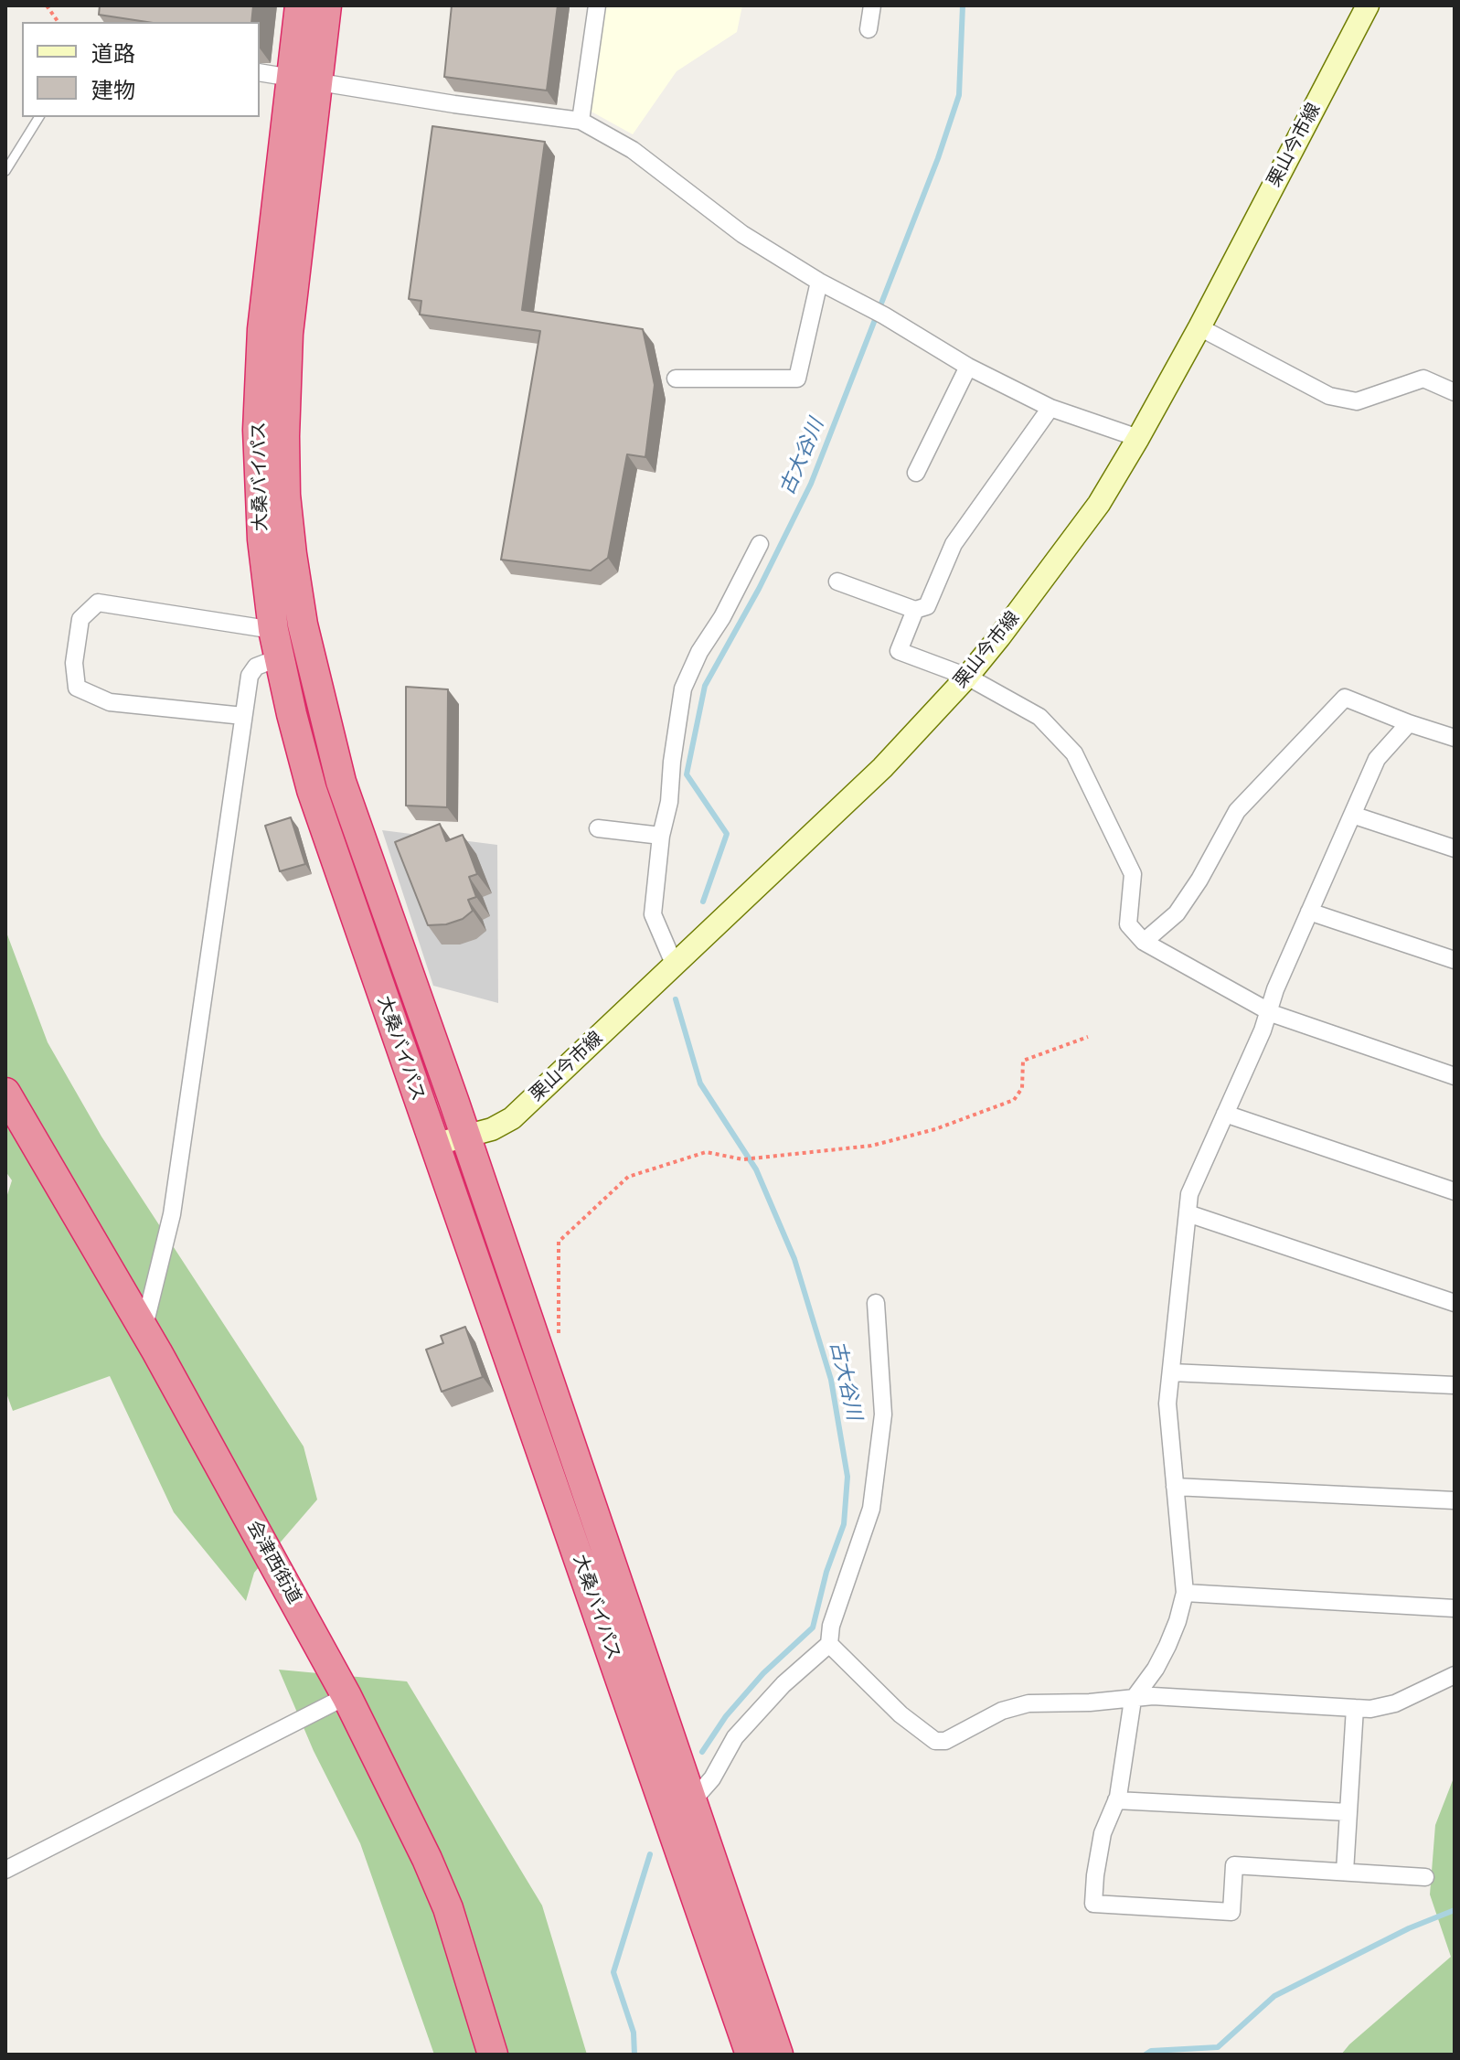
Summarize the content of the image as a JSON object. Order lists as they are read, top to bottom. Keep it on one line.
{"streets":{"highway":["大桑バイパス","会津西街道"],"main road":["栗山今市線"]},"crossings":[["栗山今市線","大桑バイパス"]],"water":["古大谷川"],"legend":["道路","建物"]}
